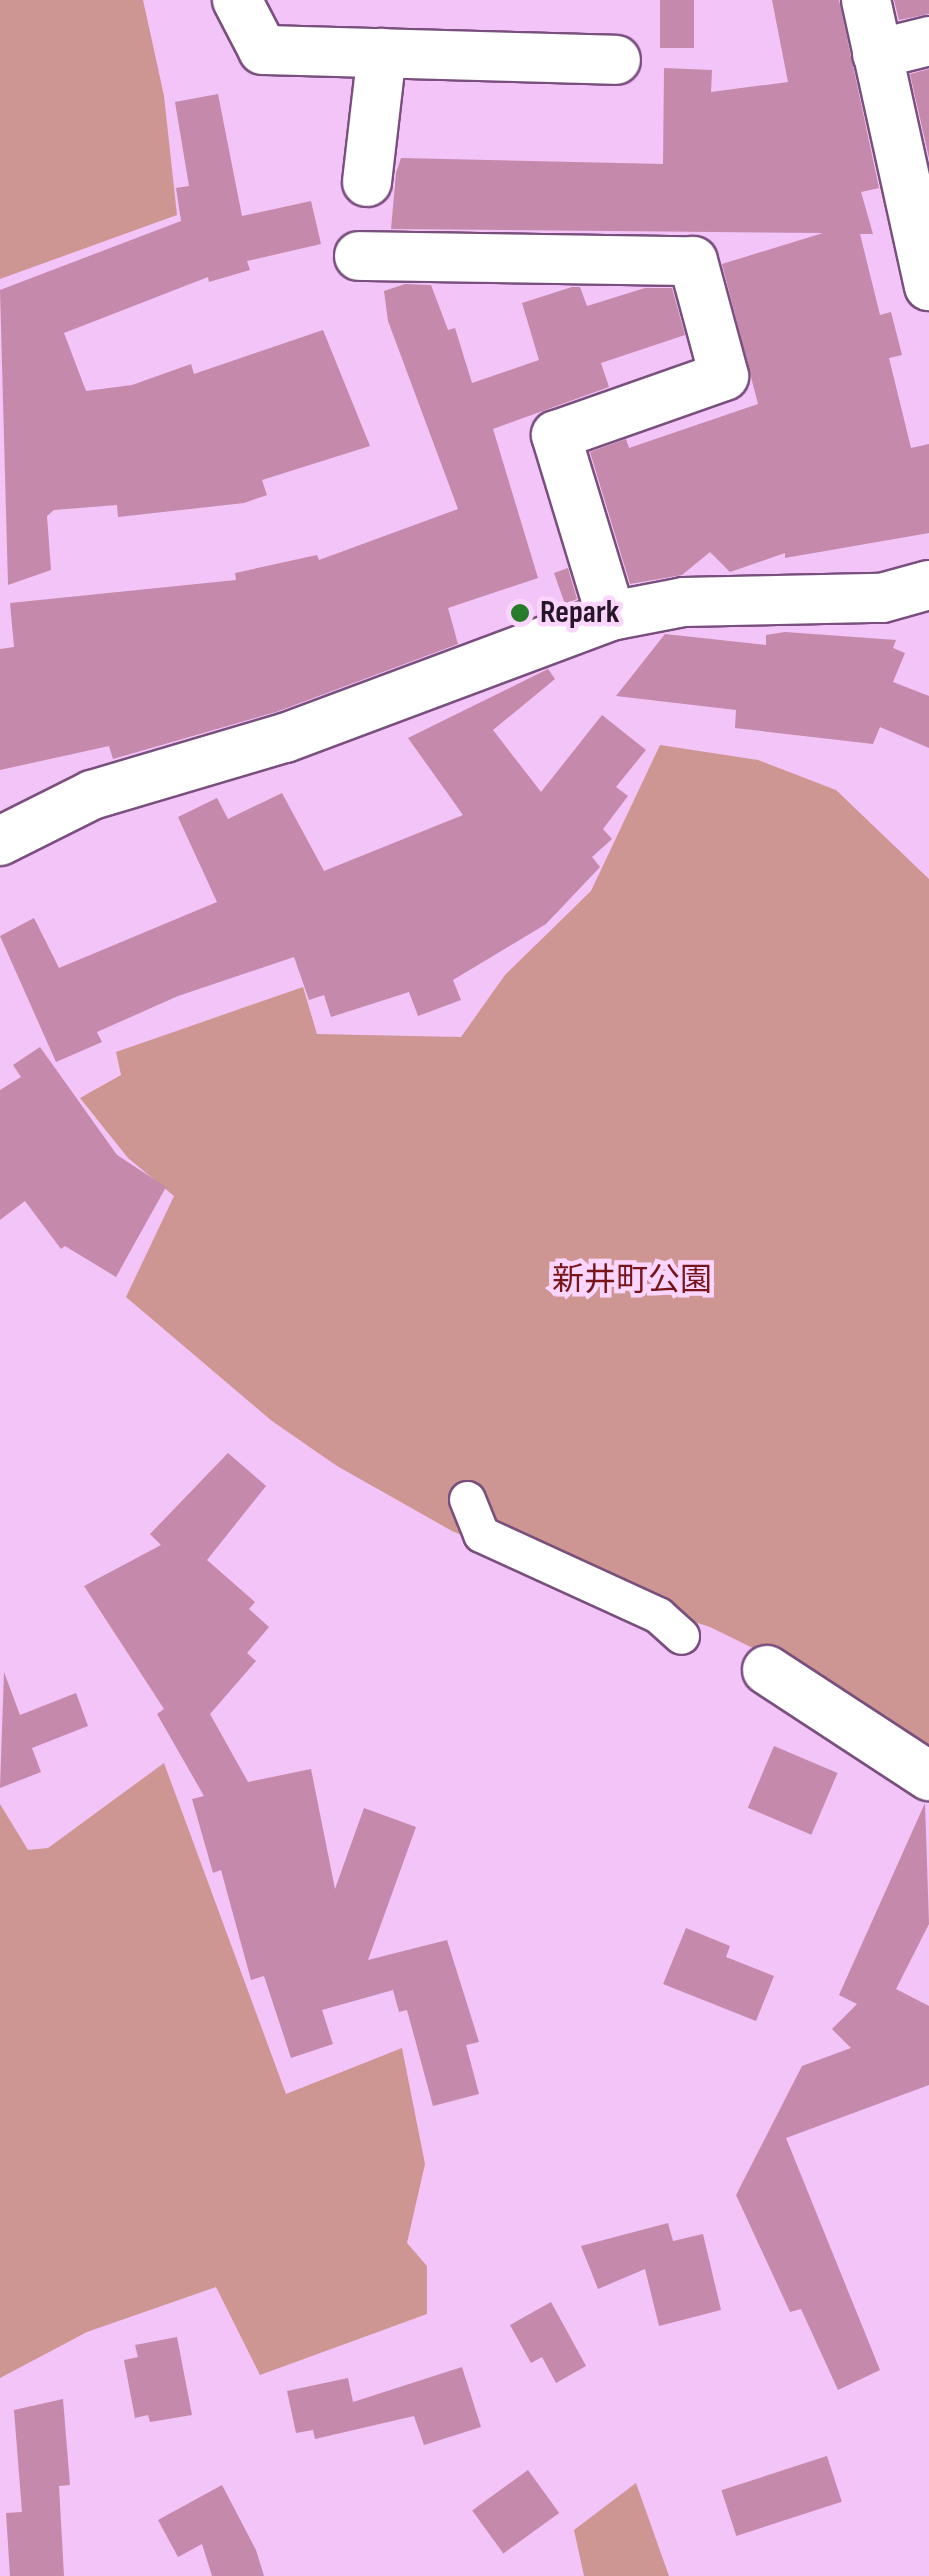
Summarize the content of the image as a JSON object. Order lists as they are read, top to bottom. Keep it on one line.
{"parks":["新井町公園"],"places":["Repark"]}
